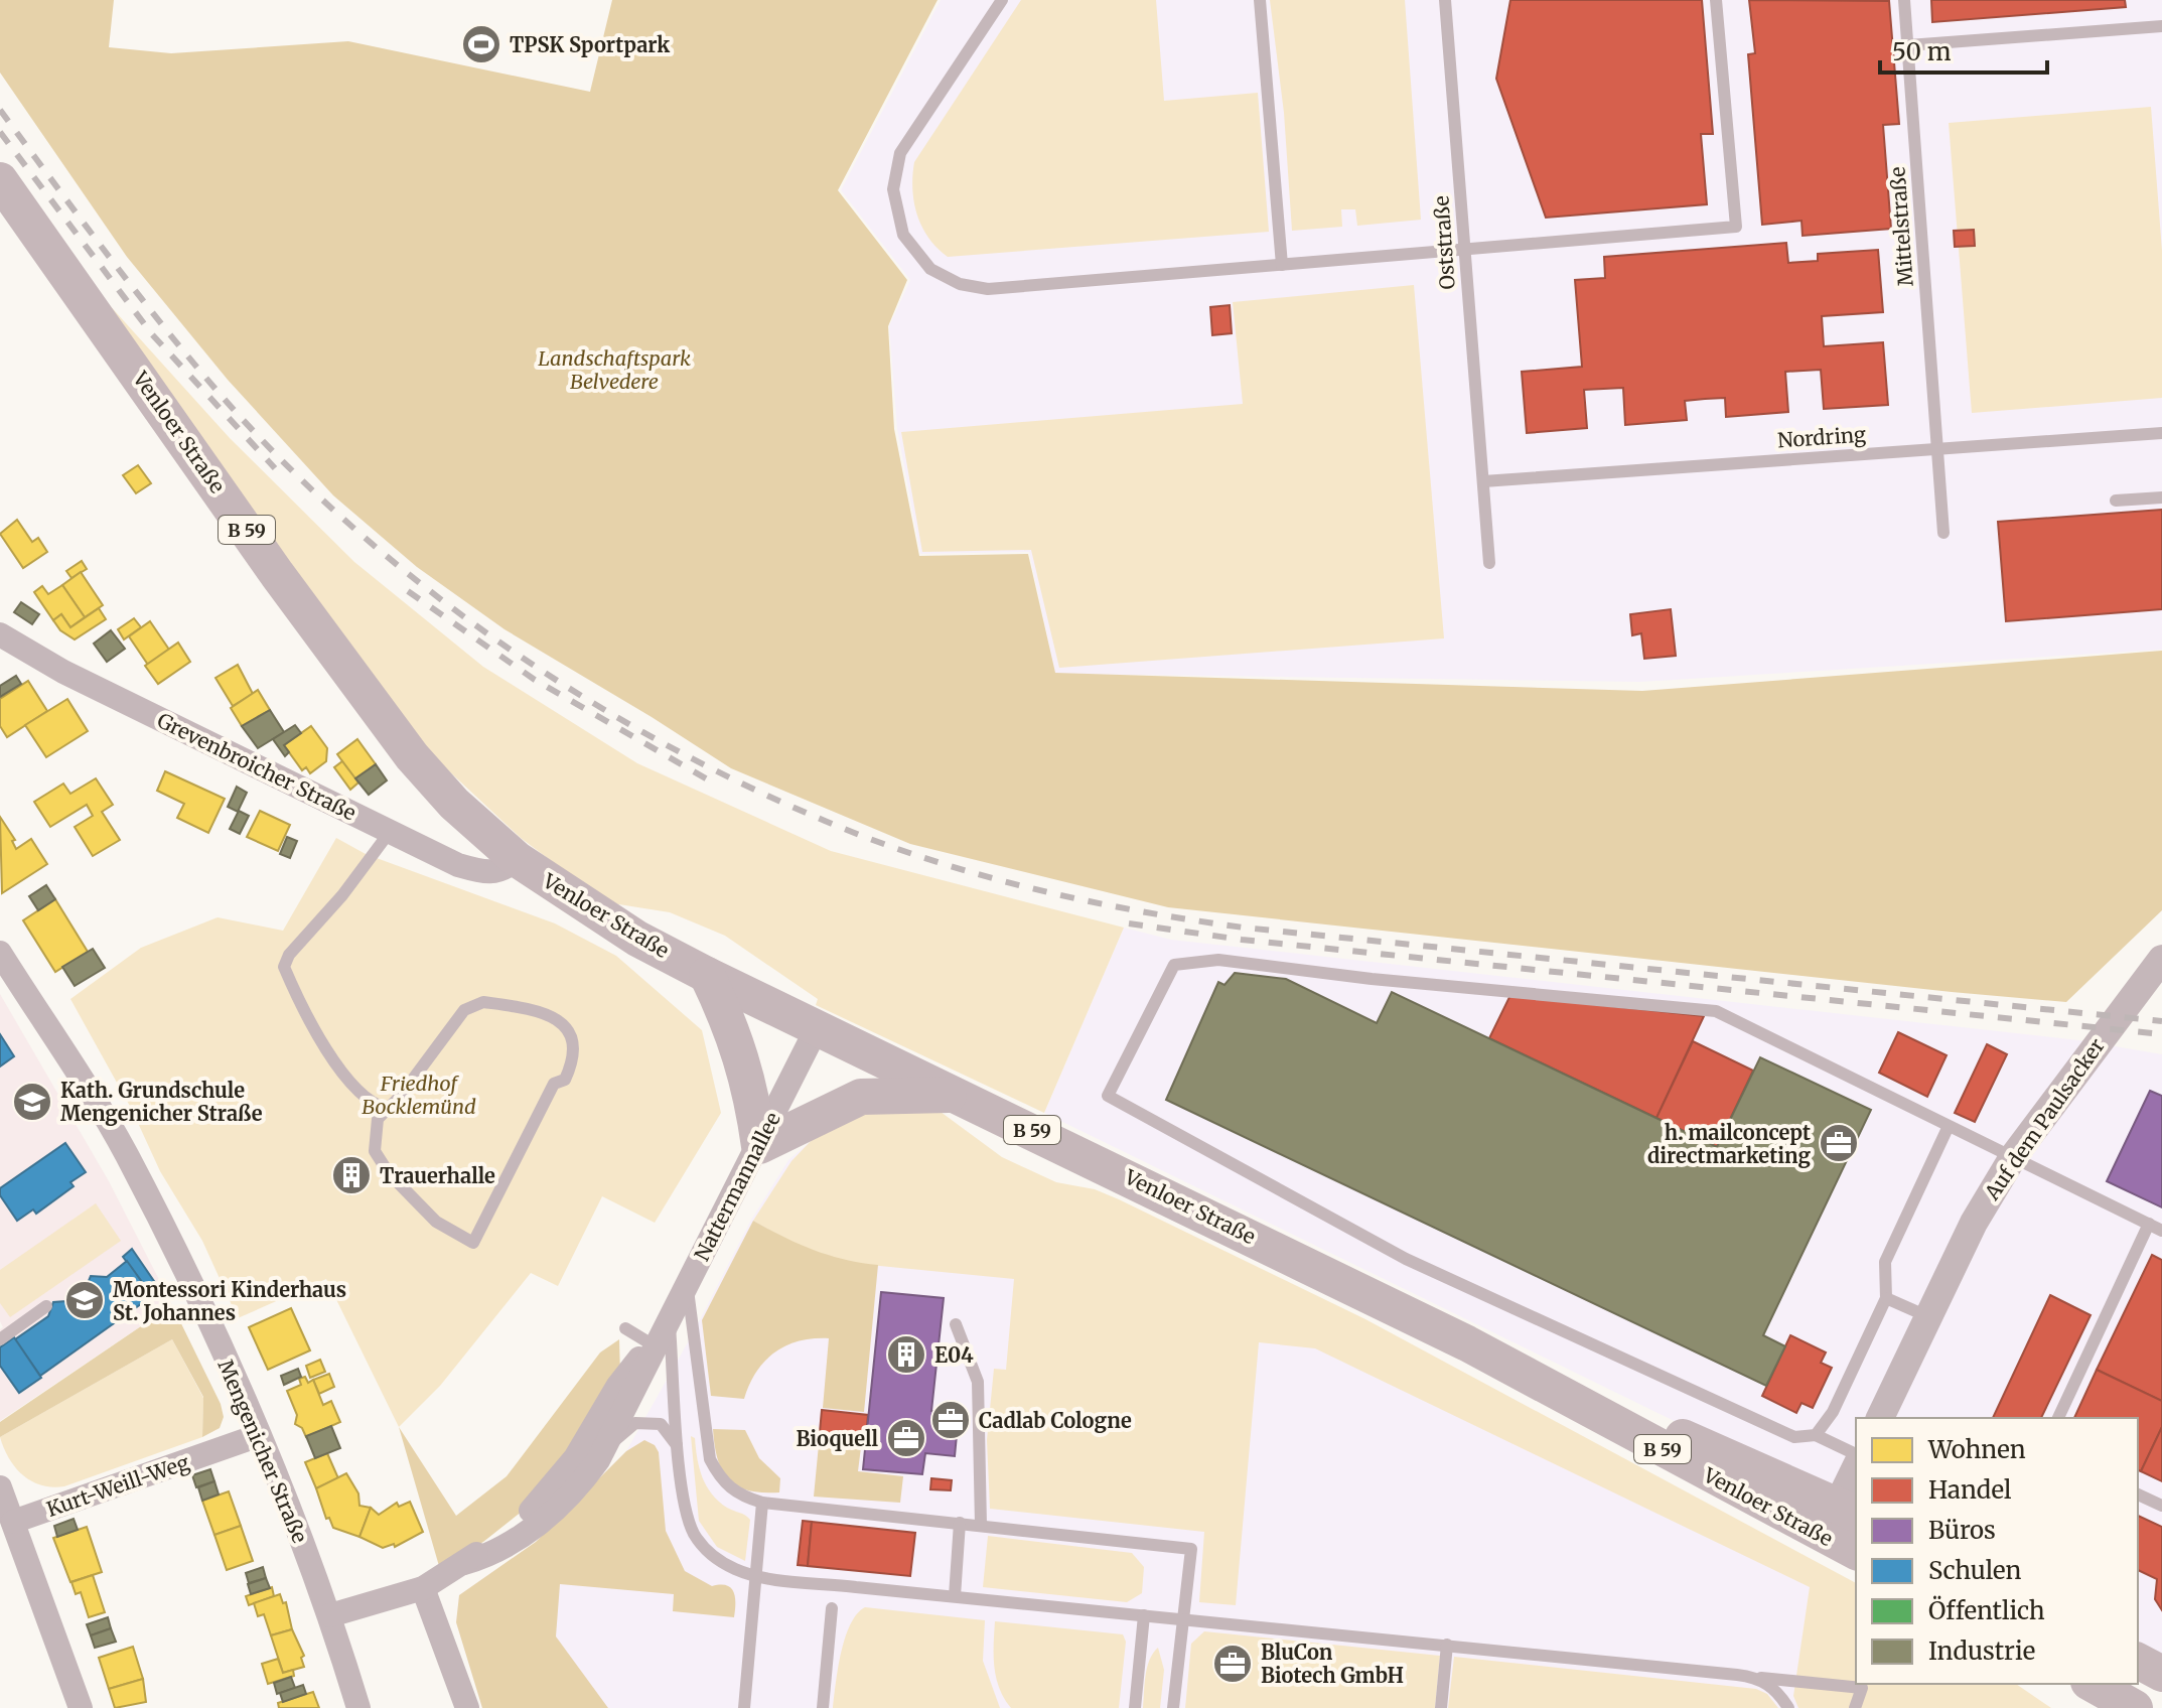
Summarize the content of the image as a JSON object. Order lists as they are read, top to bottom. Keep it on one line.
{"streets":{"main road":["Venloer Straße","B 59"],"street":["Grevenbroicher Straße","Auf dem Paulsacker","Nattermannallee","Mengenicher Straße","Kurt-Weill-Weg"],"lane":["Mittelstraße","Oststraße","Nordring"]},"crossings":[["Mittelstraße","Nordring"],["Oststraße","Nordring"],["Venloer Straße","Grevenbroicher Straße"],["Venloer Straße","Nattermannallee"],["Nattermannallee","Mengenicher Straße"],["Mengenicher Straße","Kurt-Weill-Weg"]],"parks":["Landschaftspark Belvedere","Friedhof Bocklemünd"],"places":{"sports":["TPSK Sportpark"],"school or university":["Kath. Grundschule Mengenicher Straße","Montessori Kinderhaus St. Johannes"],"office":["h. mailconcept directmarketing","Cadlab Cologne","Bioquell","BluCon Biotech GmbH"],"building":["Trauerhalle","E04"]},"legend":["Wohnen","Handel","Büros","Schulen","Öffentlich","Industrie"],"scale_bar":"50 m"}
